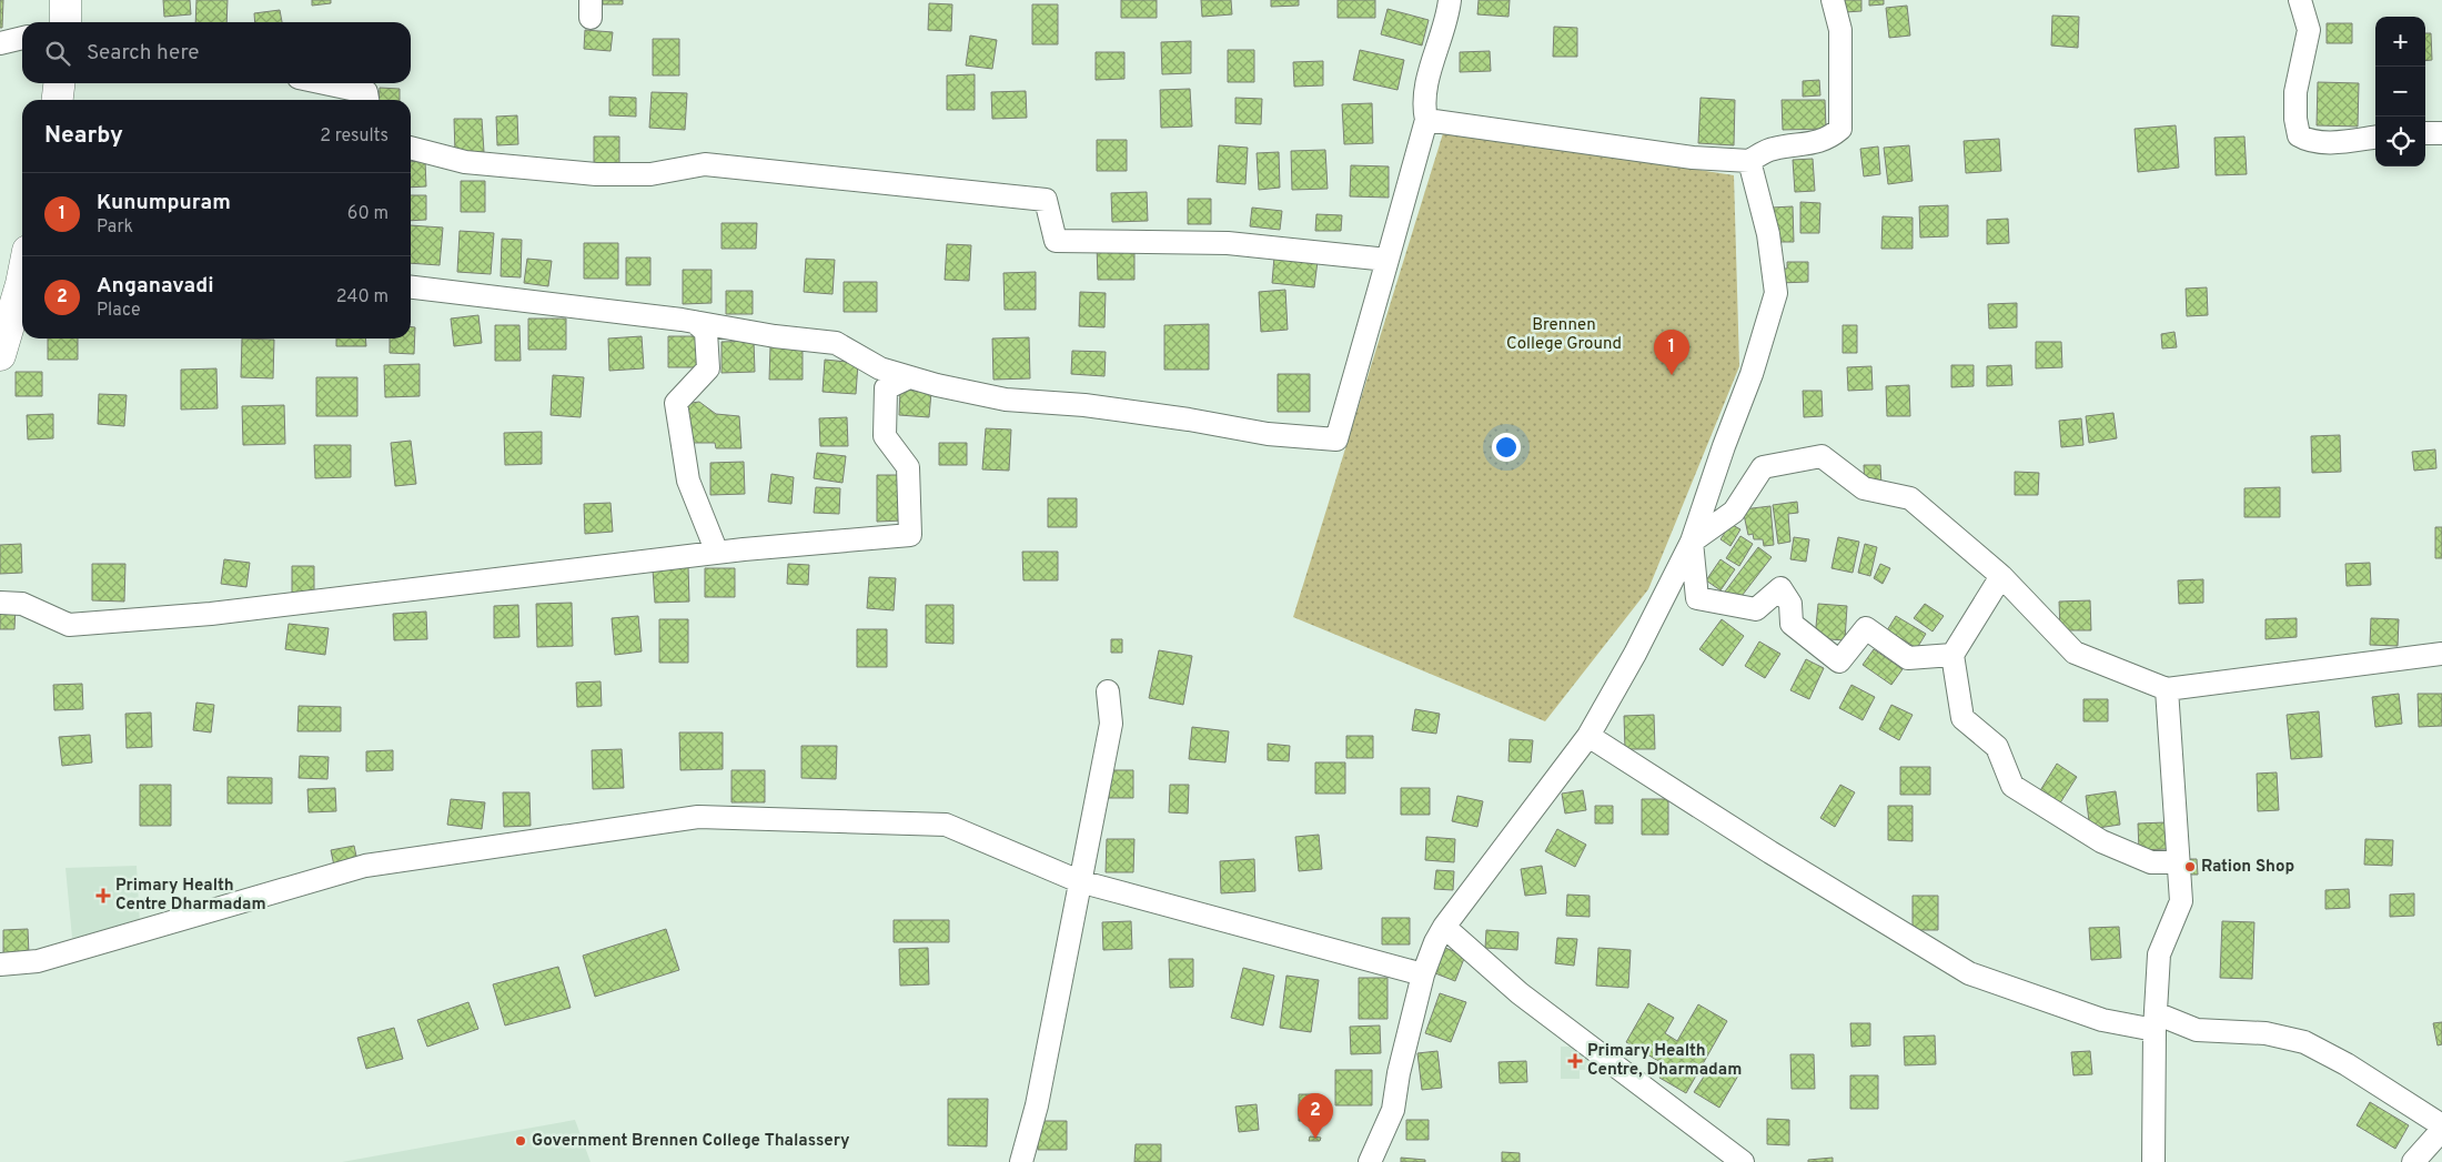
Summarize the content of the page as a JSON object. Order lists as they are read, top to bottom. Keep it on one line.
{"parks":["Brennen College Ground"],"places":{"other":["Ration Shop","Government Brennen College Thalassery"],"health":["Primary Health Centre Dharmadam","Primary Health Centre, Dharmadam"]},"page":{"map_buttons":["+","−"],"search":"Search here","heading":["Nearby","2 results"],"list":[{"mark":"1","name":"Kunumpuram","note":"Park","value":"60 m"},{"mark":"2","name":"Anganavadi","note":"Place","value":"240 m"}],"pins":["1","2"]}}
